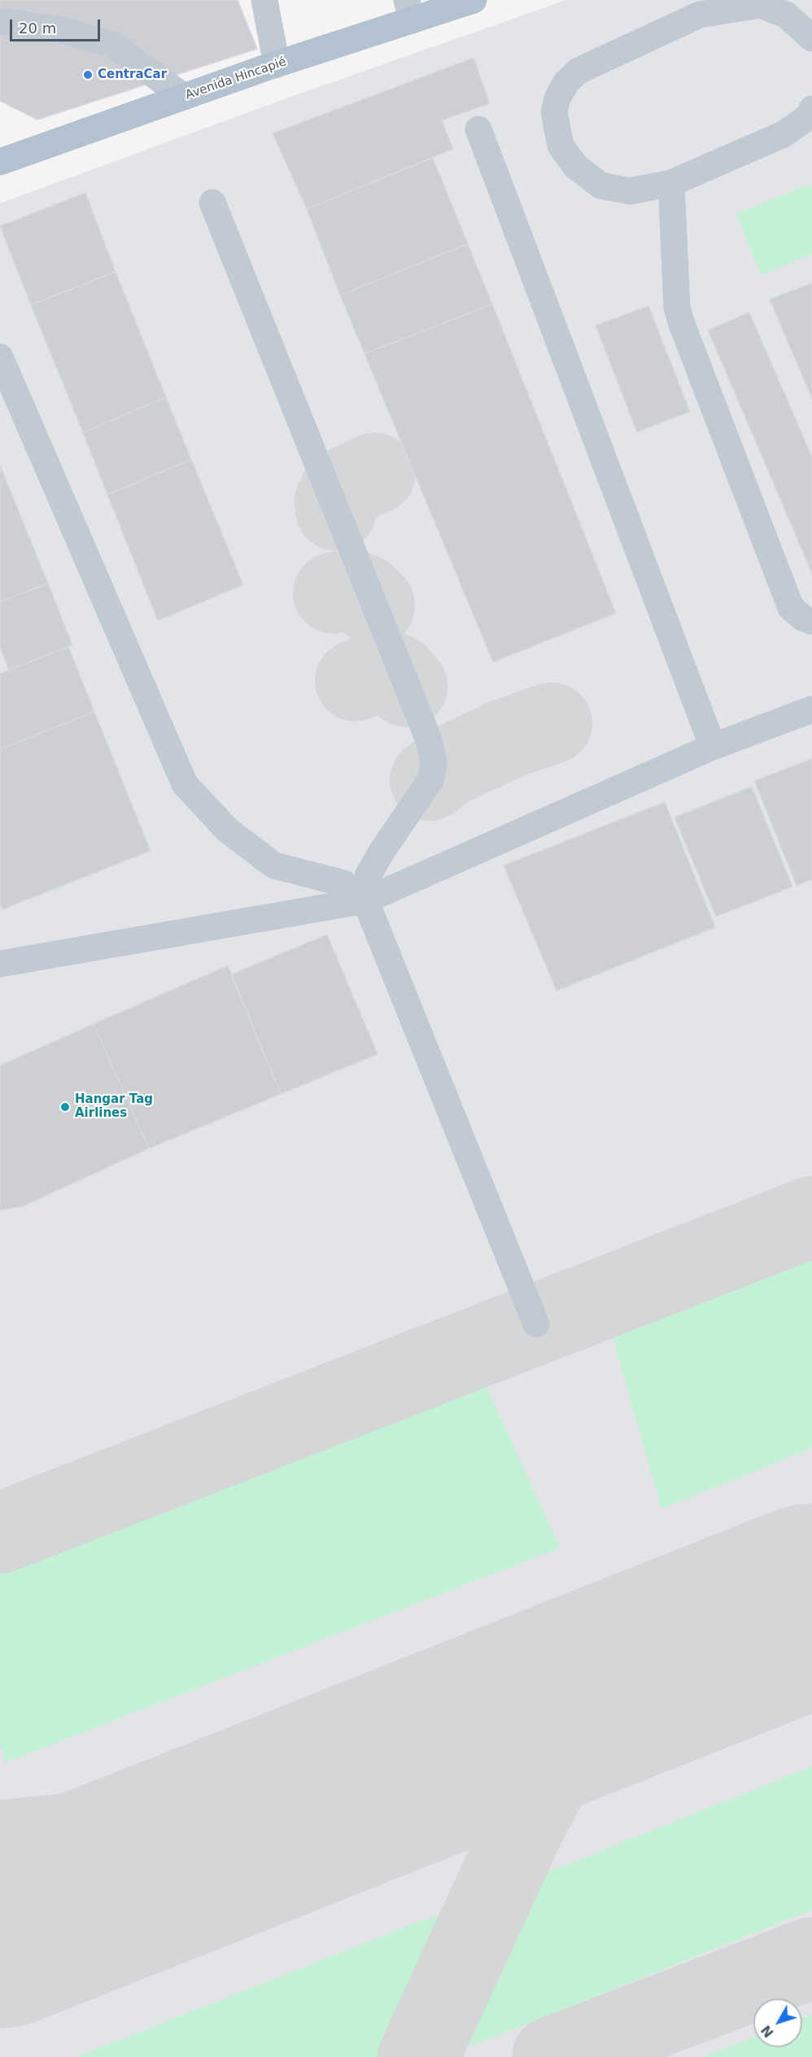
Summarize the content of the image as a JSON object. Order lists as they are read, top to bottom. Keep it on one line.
{"streets":{"main road":["Avenida Hincapié"]},"places":["CentraCar","Hangar Tag Airlines"],"scale_bar":"20 m","north":"bottom left"}
